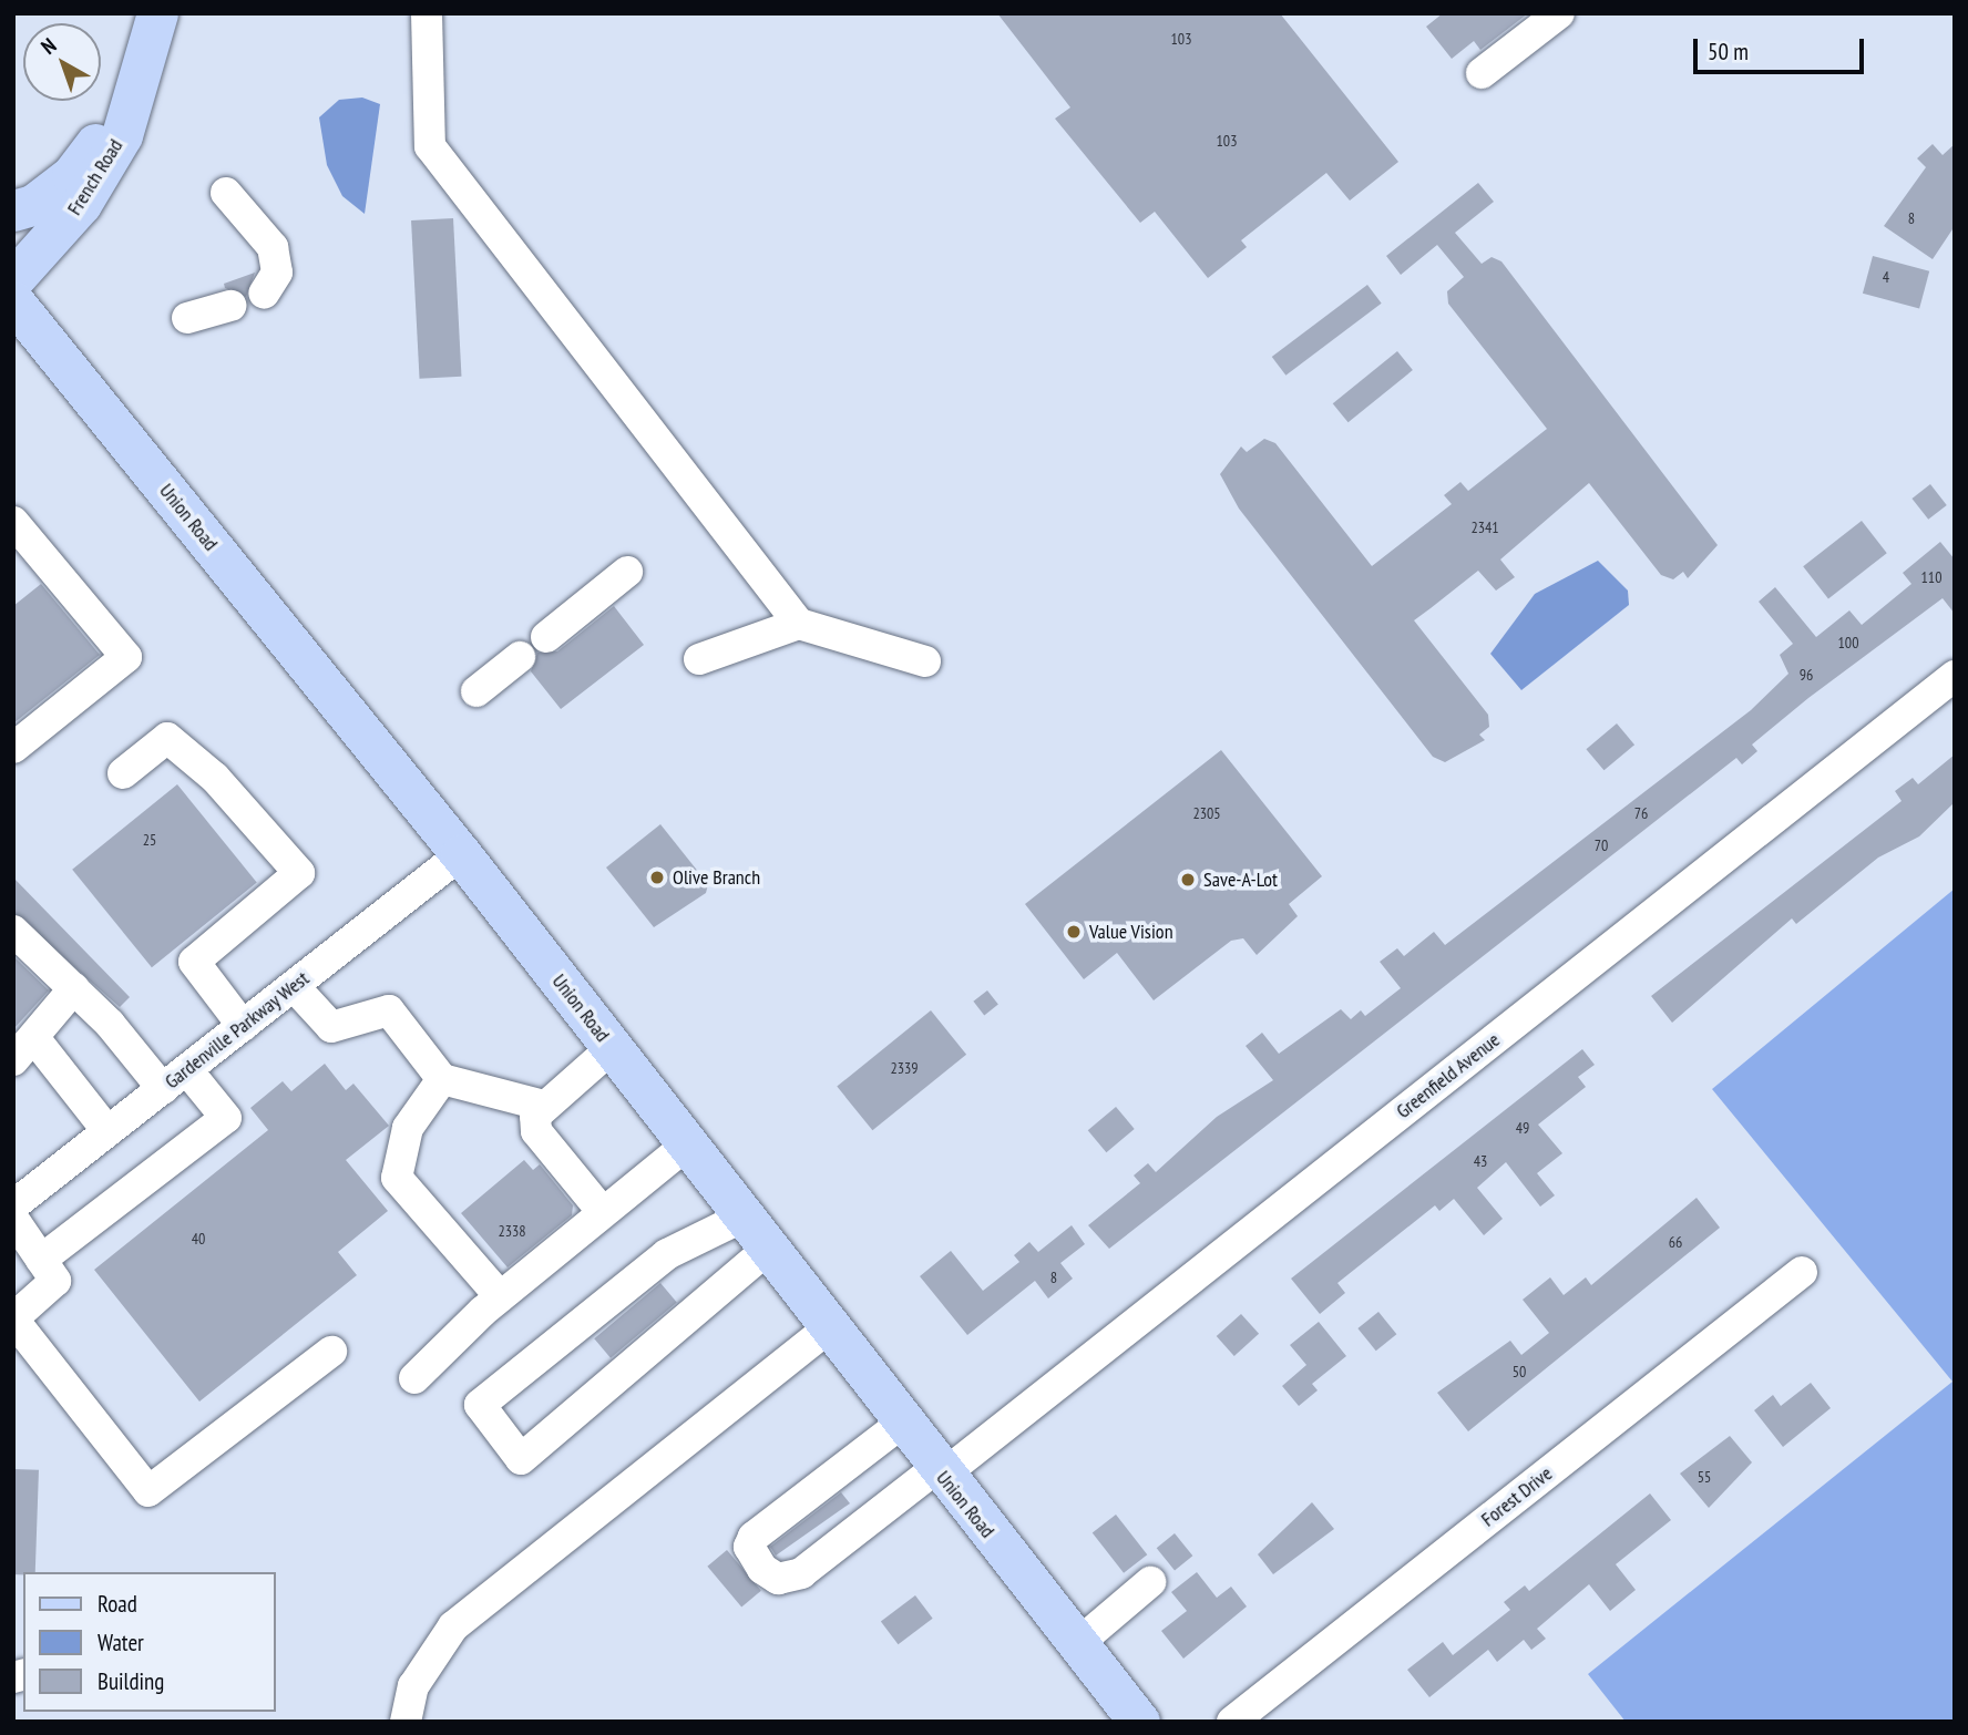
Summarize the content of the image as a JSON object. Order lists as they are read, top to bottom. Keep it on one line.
{"streets":{"main road":["French Road","Union Road"],"street":["Gardenville Parkway West","Greenfield Avenue","Forest Drive"]},"crossings":[["Union Road","Gardenville Parkway West"],["Union Road","Greenfield Avenue"]],"places":["Olive Branch","Save-A-Lot","Value Vision"],"house_numbers":["103","103","8","4","2341","110","100","96","2305","76","25","70","2339","49","43","2338","40","66","8","50","55"],"legend":["Road","Water","Building"],"scale_bar":"50 m","north":"top left"}
